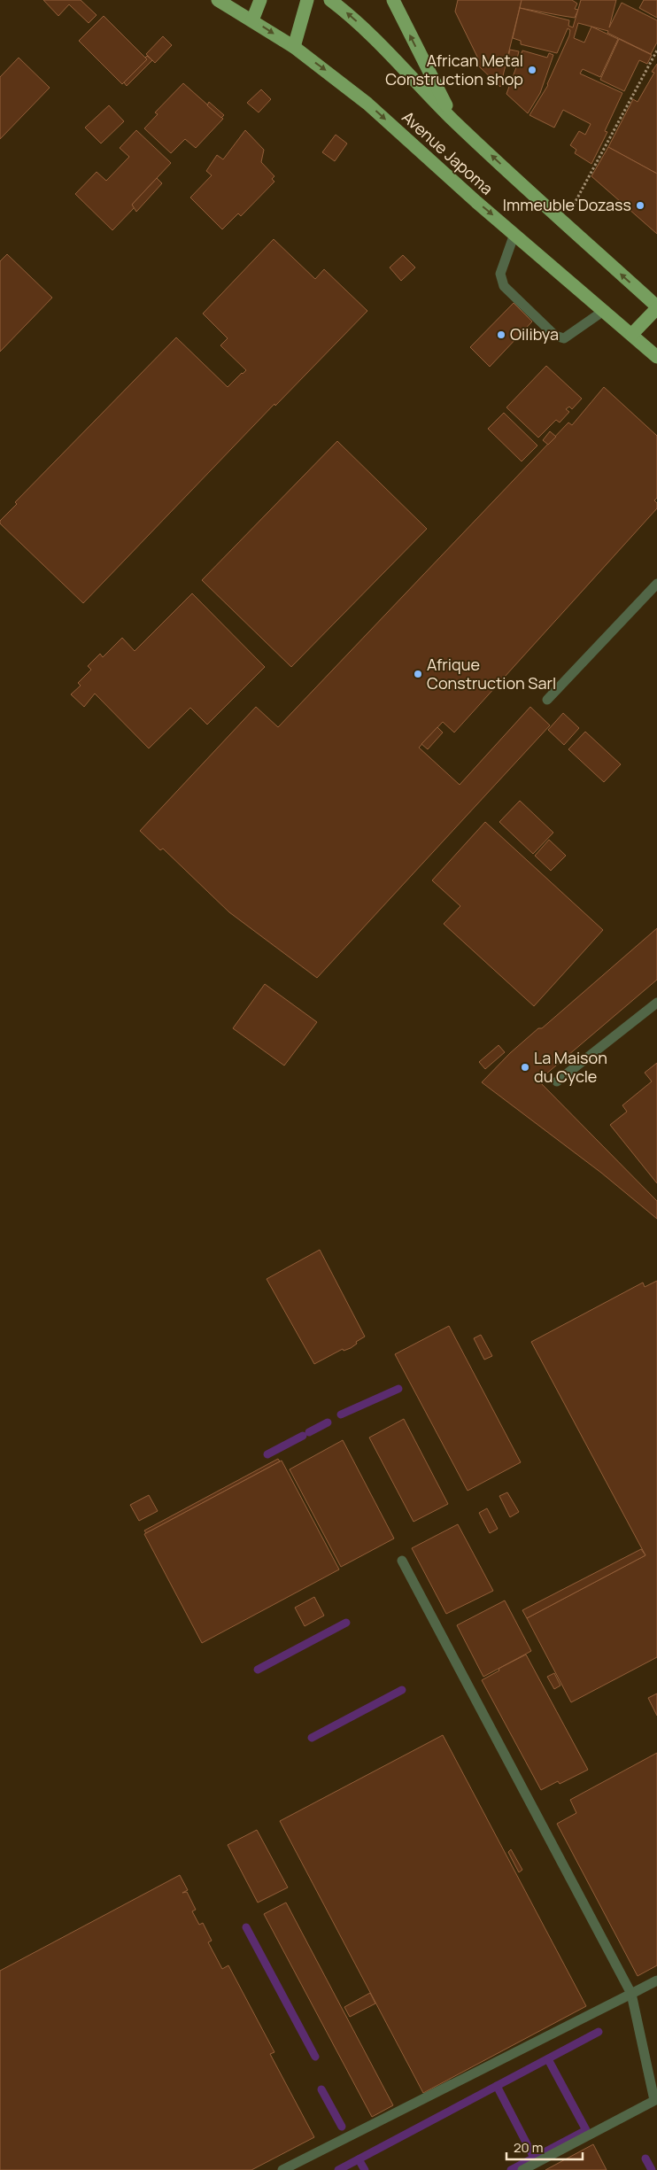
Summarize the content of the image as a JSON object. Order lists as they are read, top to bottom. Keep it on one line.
{"streets":{"main road":["Avenue Japoma"]},"places":["African Metal Construction shop","Immeuble Dozass","Oilibya","Afrique Construction Sarl","La Maison du Cycle"],"scale_bar":"20 m"}
